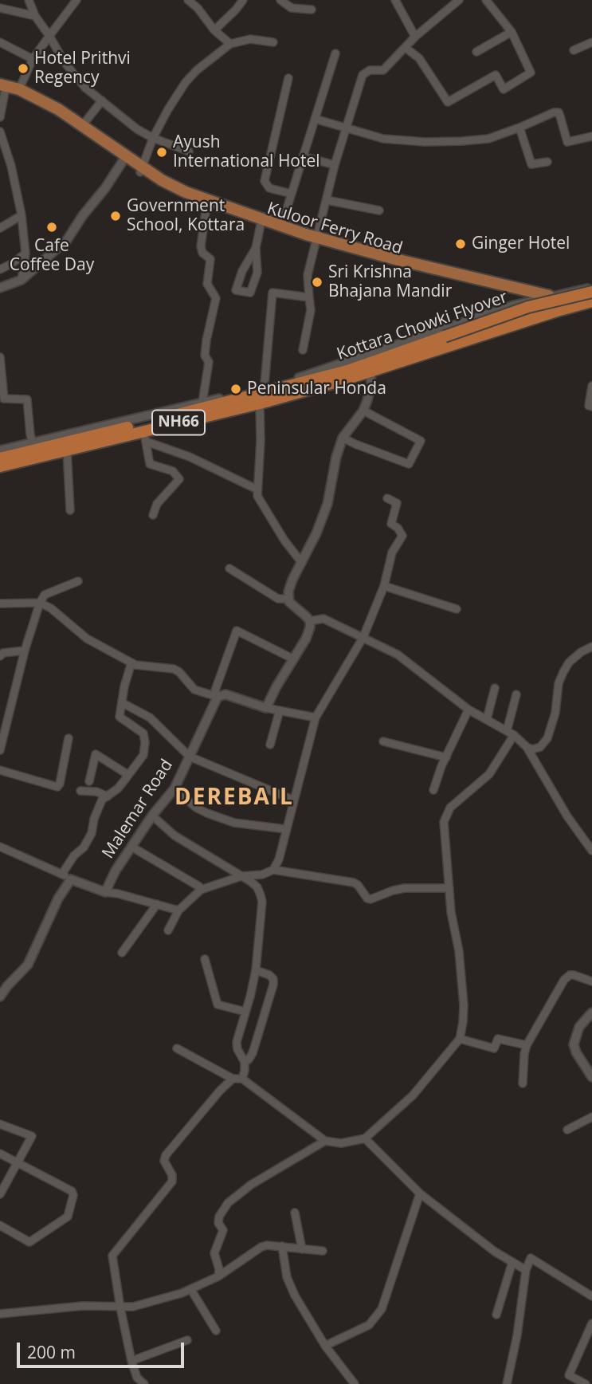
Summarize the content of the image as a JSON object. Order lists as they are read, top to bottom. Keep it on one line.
{"streets":{"highway":["Kottara Chowki Flyover","NH66"],"main road":["Kuloor Ferry Road"],"street":["Malemar Road"]},"crossings":[["Kottara Chowki Flyover","NH66"]],"districts":["DEREBAIL"],"places":["Hotel Prithvi Regency","Ayush International Hotel","Government School, Kottara","Cafe Coffee Day","Ginger Hotel","Sri Krishna Bhajana Mandir","Peninsular Honda"],"scale_bar":"200 m"}
